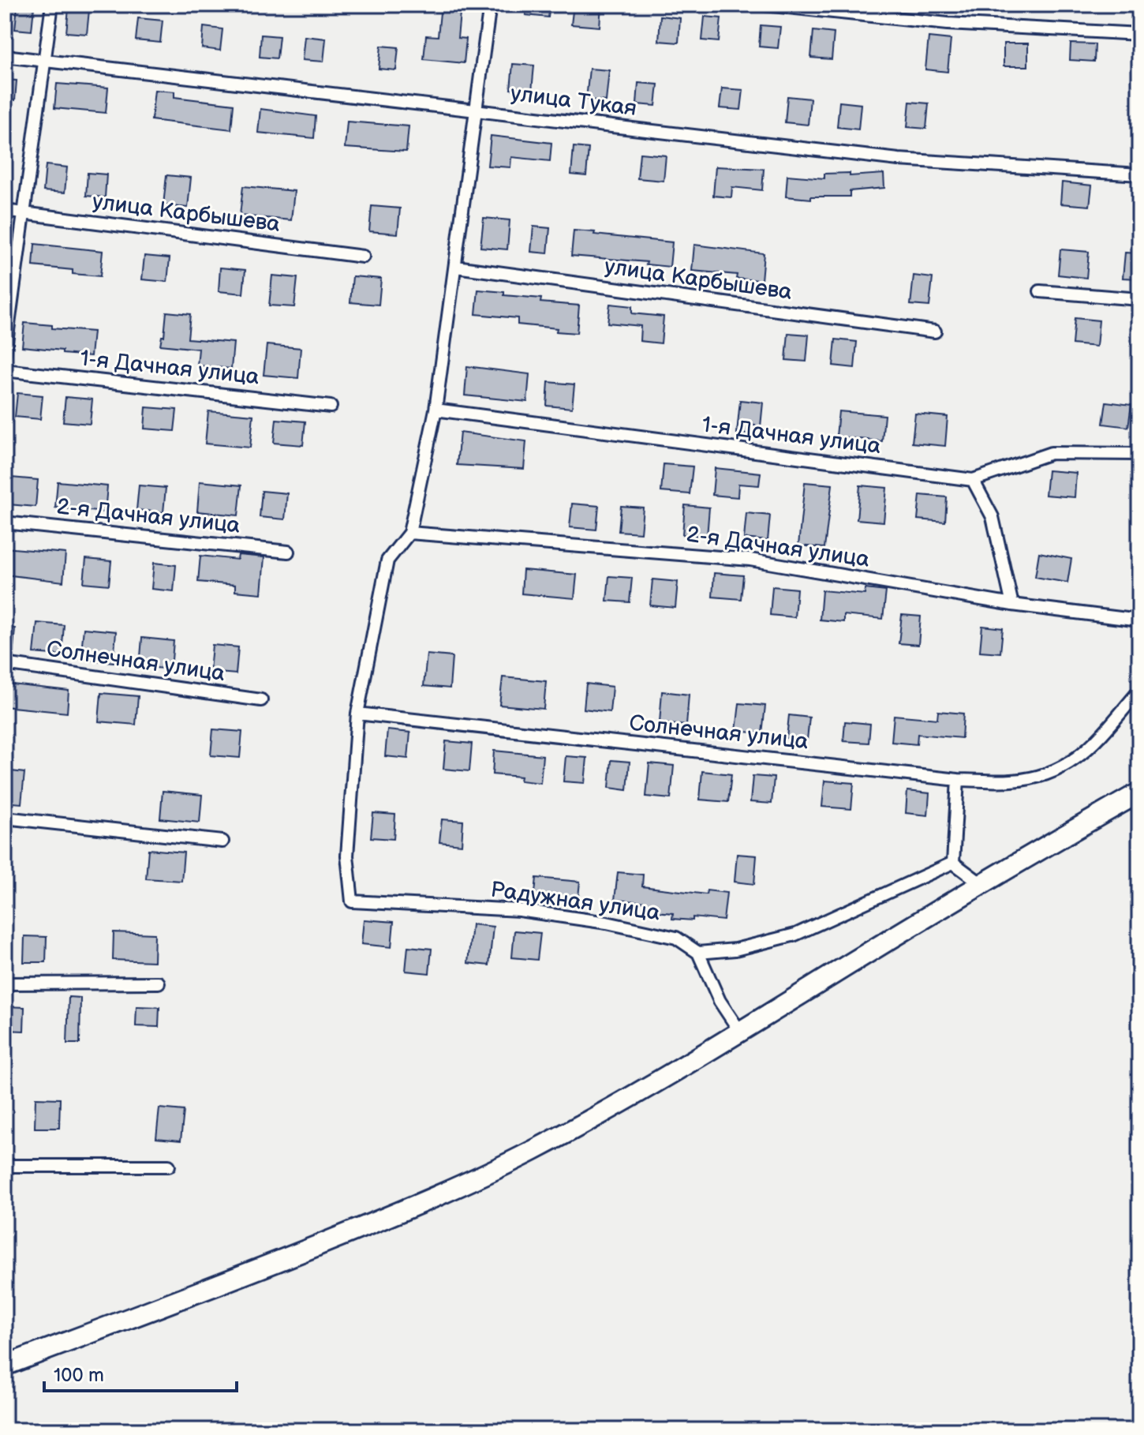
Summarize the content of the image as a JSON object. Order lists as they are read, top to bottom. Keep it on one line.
{"streets":{"street":["улица Тукая","улица Карбышева","1-я Дачная улица","2-я Дачная улица","Солнечная улица","Радужная улица"]},"crossings":[["Солнечная улица","Радужная улица"]],"scale_bar":"100 m"}
